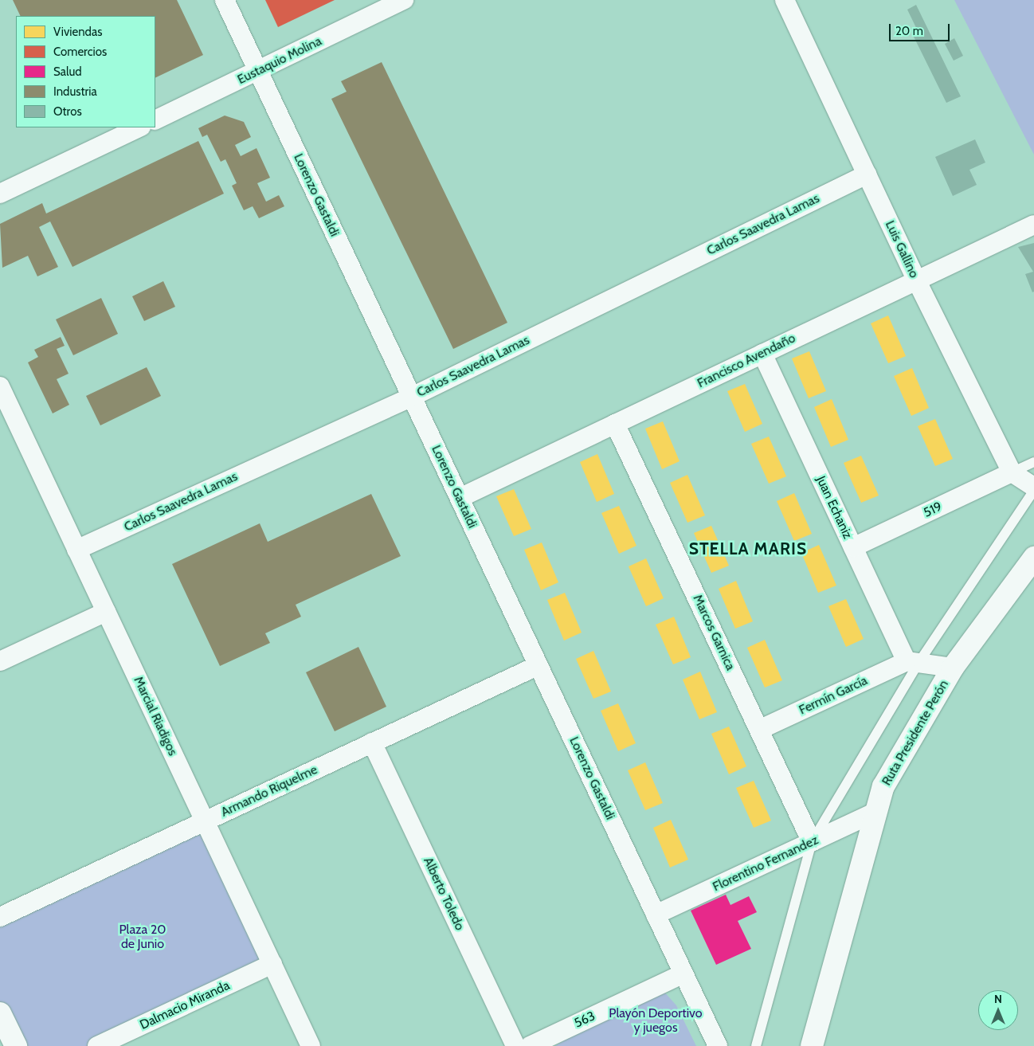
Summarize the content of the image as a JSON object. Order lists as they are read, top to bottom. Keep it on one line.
{"streets":{"main road":["Ruta Presidente Perón"],"street":["Eustaquio Molina","Lorenzo Gastaldi","Carlos Saavedra Lamas","Luis Gallino","Francisco Avendaño","Juan Echaniz","519","Marcos Garnica","Fermín García","Marcial Riadigos","Armando Riquelme","Florentino Fernandez","Alberto Toledo","Dalmacio Miranda","563"]},"crossings":[["Eustaquio Molina","Lorenzo Gastaldi"],["Lorenzo Gastaldi","Carlos Saavedra Lamas"],["Lorenzo Gastaldi","Francisco Avendaño"],["Lorenzo Gastaldi","Armando Riquelme"],["Lorenzo Gastaldi","Florentino Fernandez"],["Lorenzo Gastaldi","563"],["Carlos Saavedra Lamas","Luis Gallino"],["Carlos Saavedra Lamas","Marcial Riadigos"],["Luis Gallino","Francisco Avendaño"],["Luis Gallino","519"],["Francisco Avendaño","Juan Echaniz"],["Francisco Avendaño","Marcos Garnica"],["Juan Echaniz","519"],["Juan Echaniz","Fermín García"],["Marcos Garnica","Fermín García"],["Marcos Garnica","Florentino Fernandez"],["Marcial Riadigos","Armando Riquelme"],["Marcial Riadigos","Dalmacio Miranda"],["Ruta Presidente Perón","Florentino Fernandez"],["Armando Riquelme","Alberto Toledo"]],"districts":["STELLA MARIS"],"parks":["Plaza 20 de Junio","Playón Deportivo y juegos"],"legend":["Viviendas","Comercios","Salud","Industria","Otros"],"scale_bar":"20 m","north":"top"}
